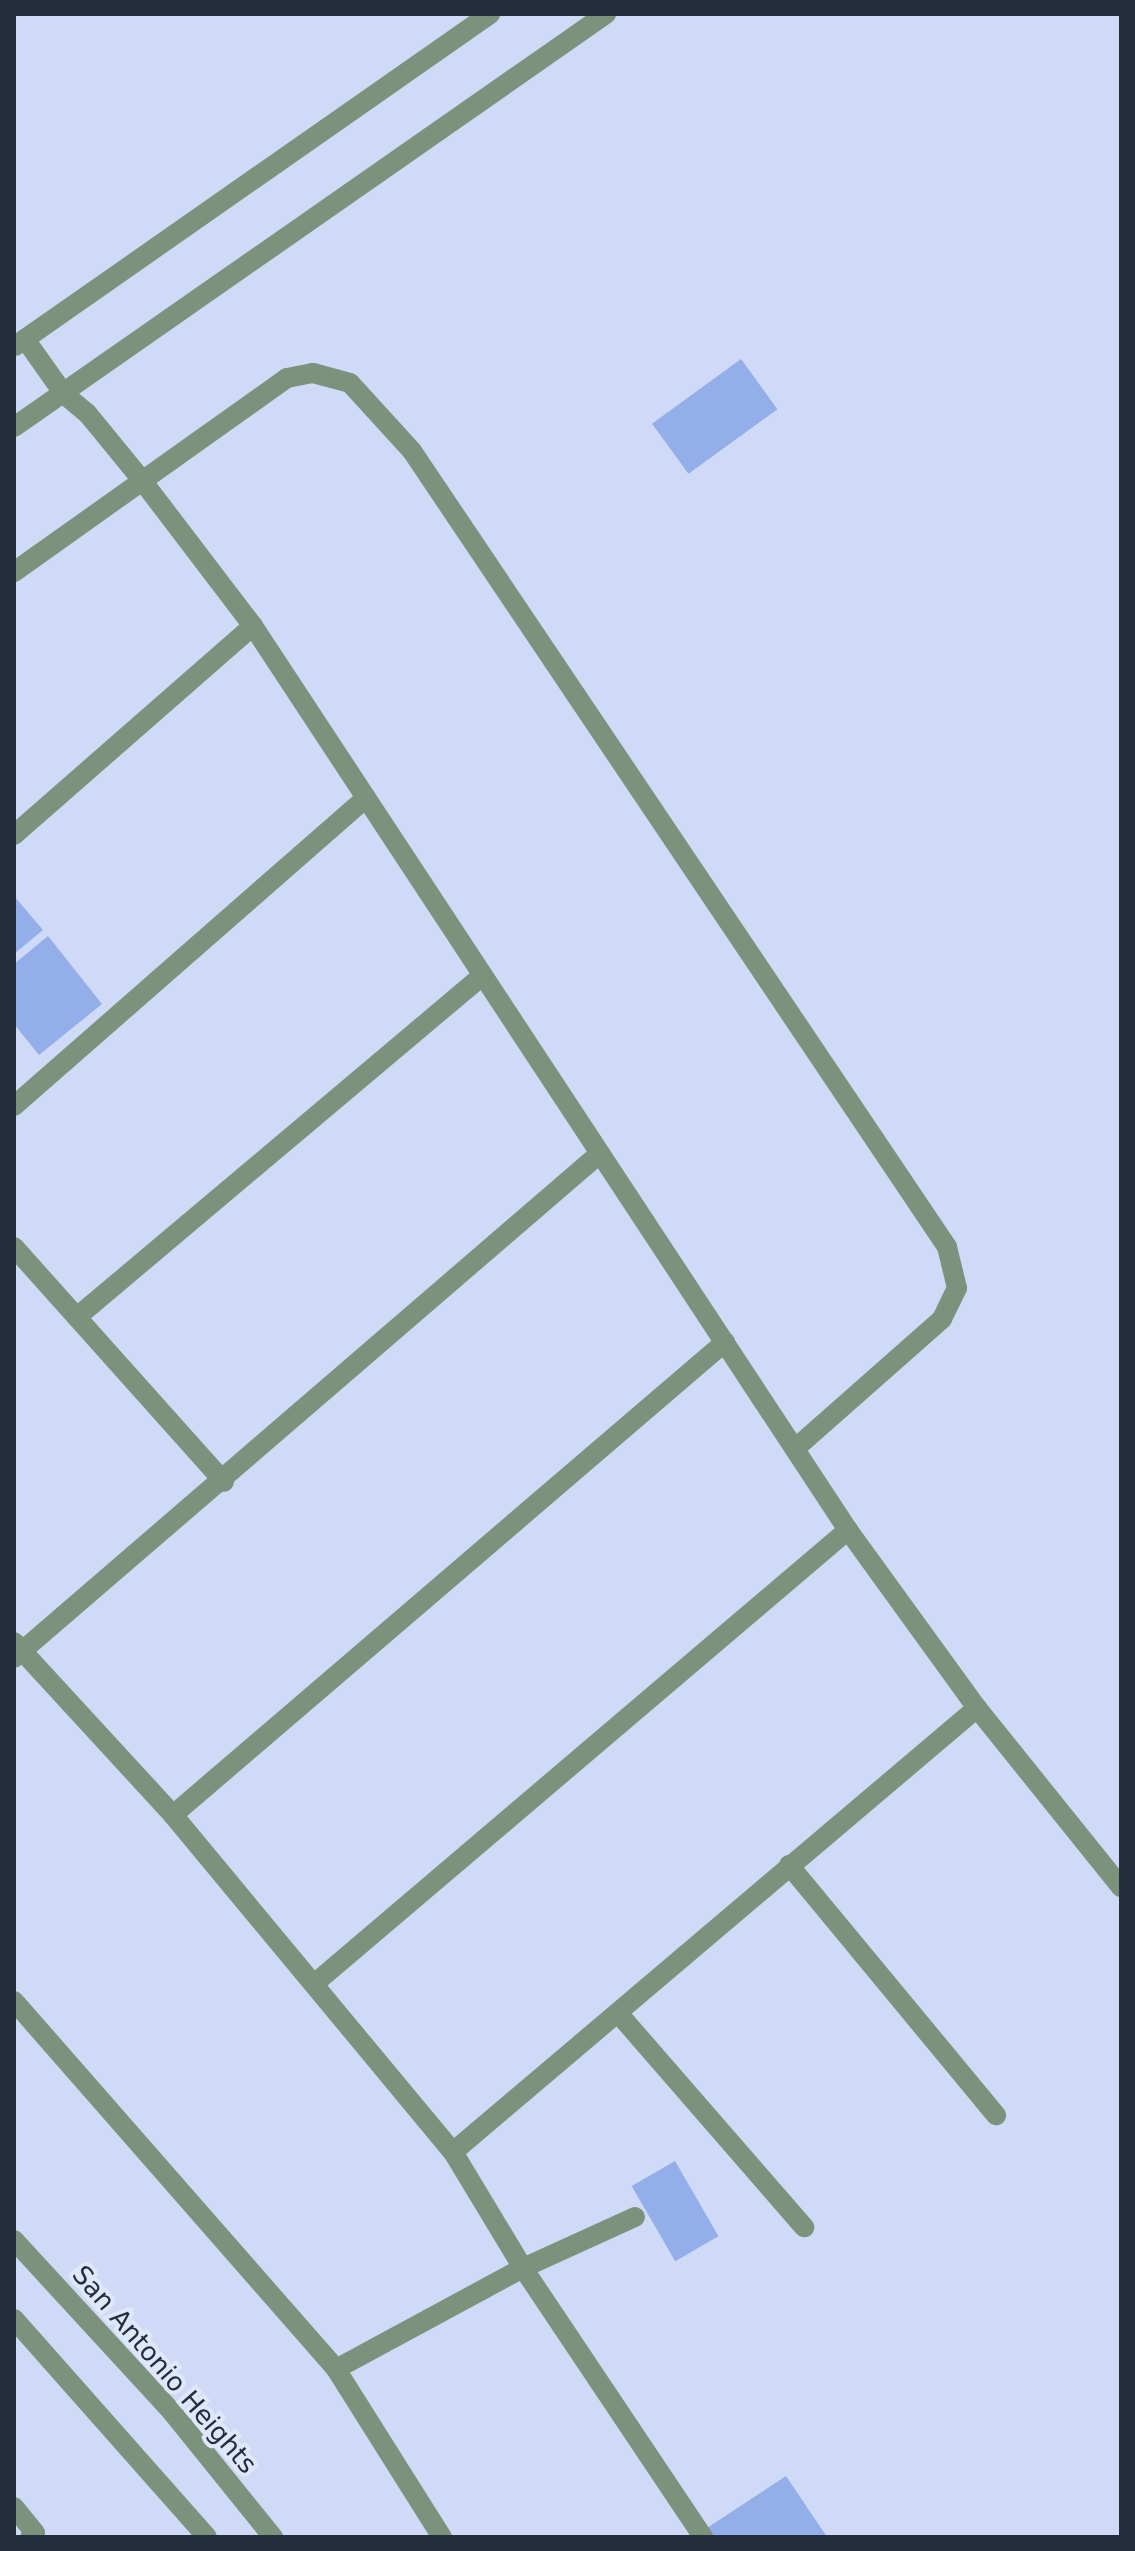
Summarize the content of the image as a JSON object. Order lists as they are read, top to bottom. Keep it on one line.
{"streets":{"street":["San Antonio Heights"]}}
